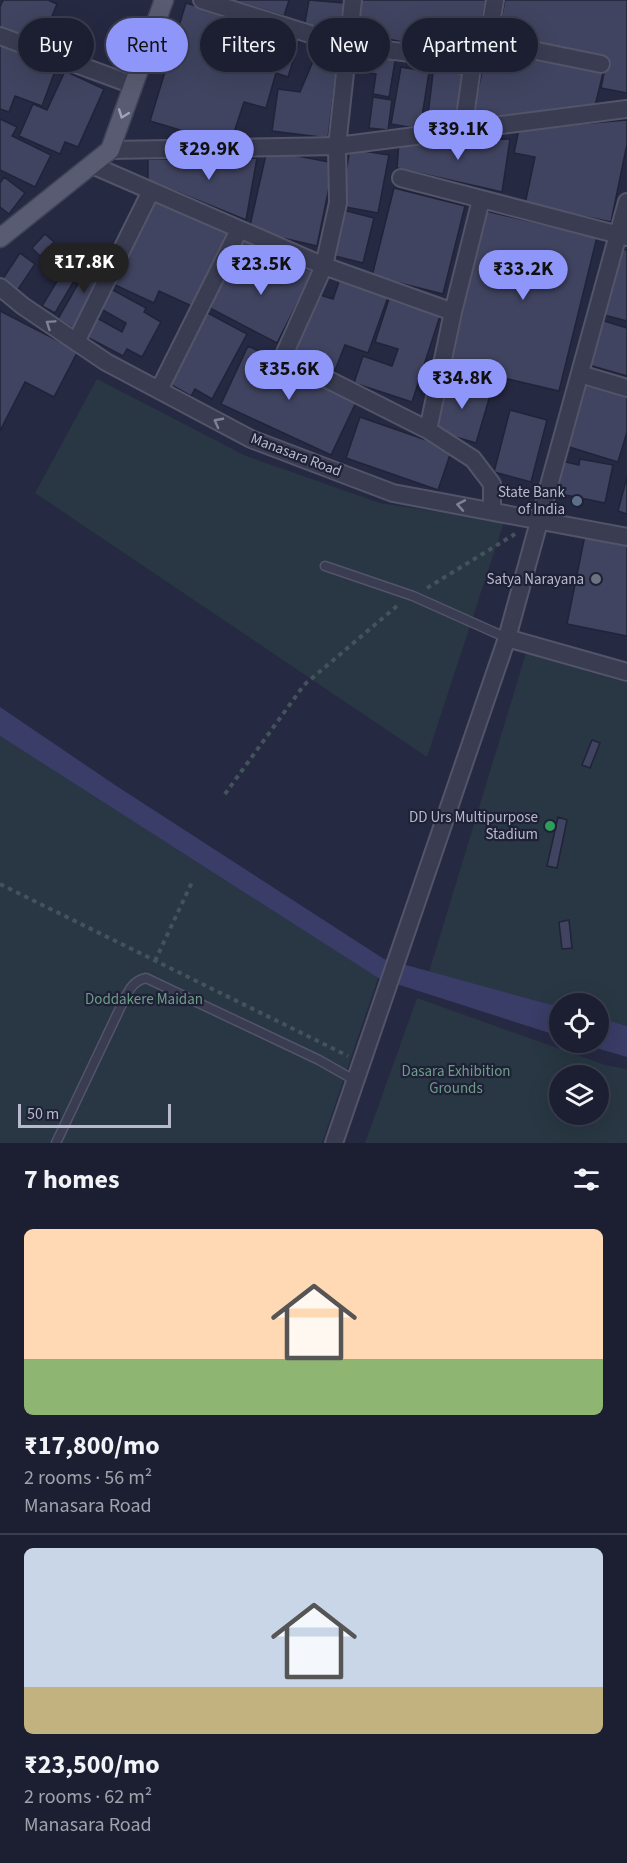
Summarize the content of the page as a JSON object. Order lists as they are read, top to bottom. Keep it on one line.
{"streets":{"street":["Manasara Road"]},"one_way":["Manasara Road"],"parks":["Doddakere Maidan","Dasara Exhibition Grounds"],"places":["State Bank of India","Satya Narayana","DD Urs Multipurpose Stadium"],"scale_bar":"50 m","page":{"chip":["Buy","Rent","Filters","New","Apartment"],"price":["₹39.1K","₹29.9K","₹17.8K","₹23.5K","₹33.2K","₹35.6K","₹34.8K"],"scale":"50 m","heading":"7 homes","list":[{"name":"₹17,800/mo","note":"2 rooms · 56 m² · Manasara Road"},{"name":"₹23,500/mo","note":"2 rooms · 62 m² · Manasara Road"}]}}
